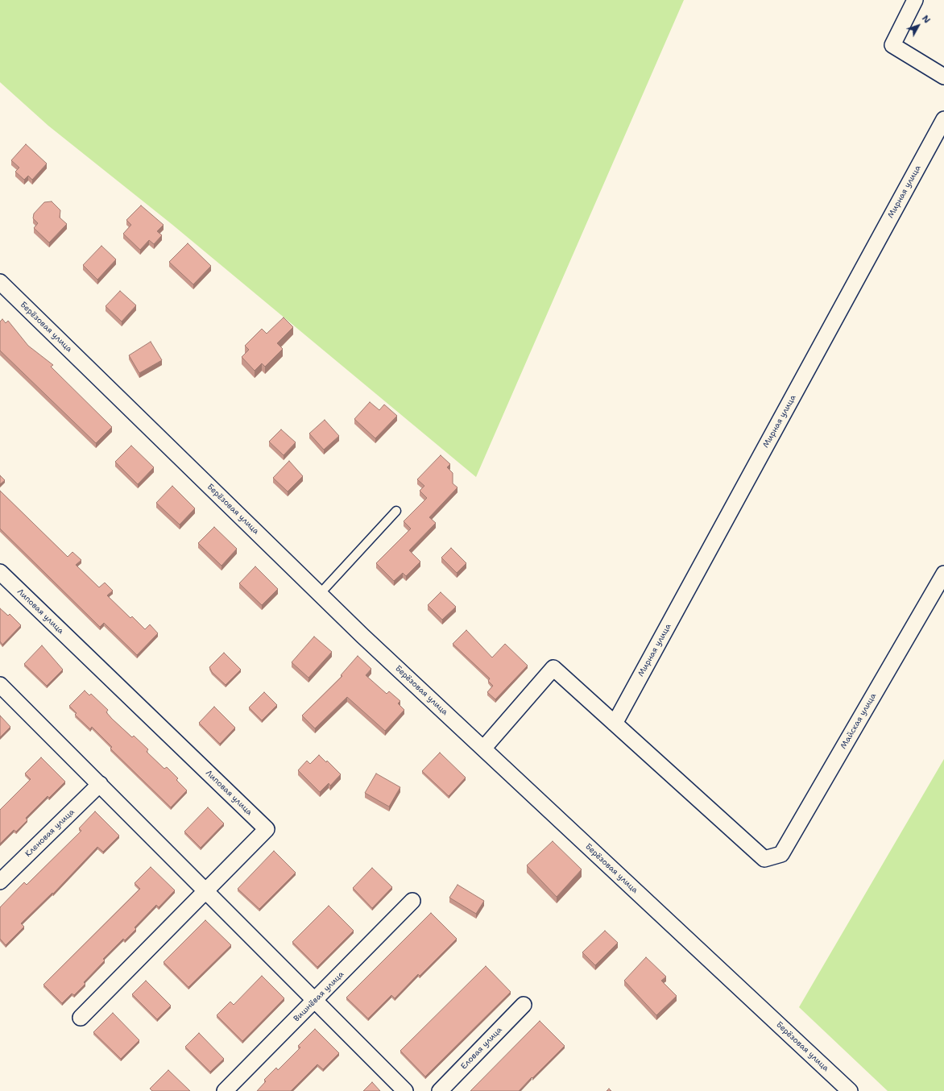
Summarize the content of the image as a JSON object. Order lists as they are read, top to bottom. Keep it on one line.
{"streets":{"street":["Мирная улица","Берёзовая улица","Липовая улица","Майская улица","Кленовая улица","Вишнёвая улица","Еловая улица"]},"crossings":[["Мирная улица","Майская улица"]],"north":"top right"}
